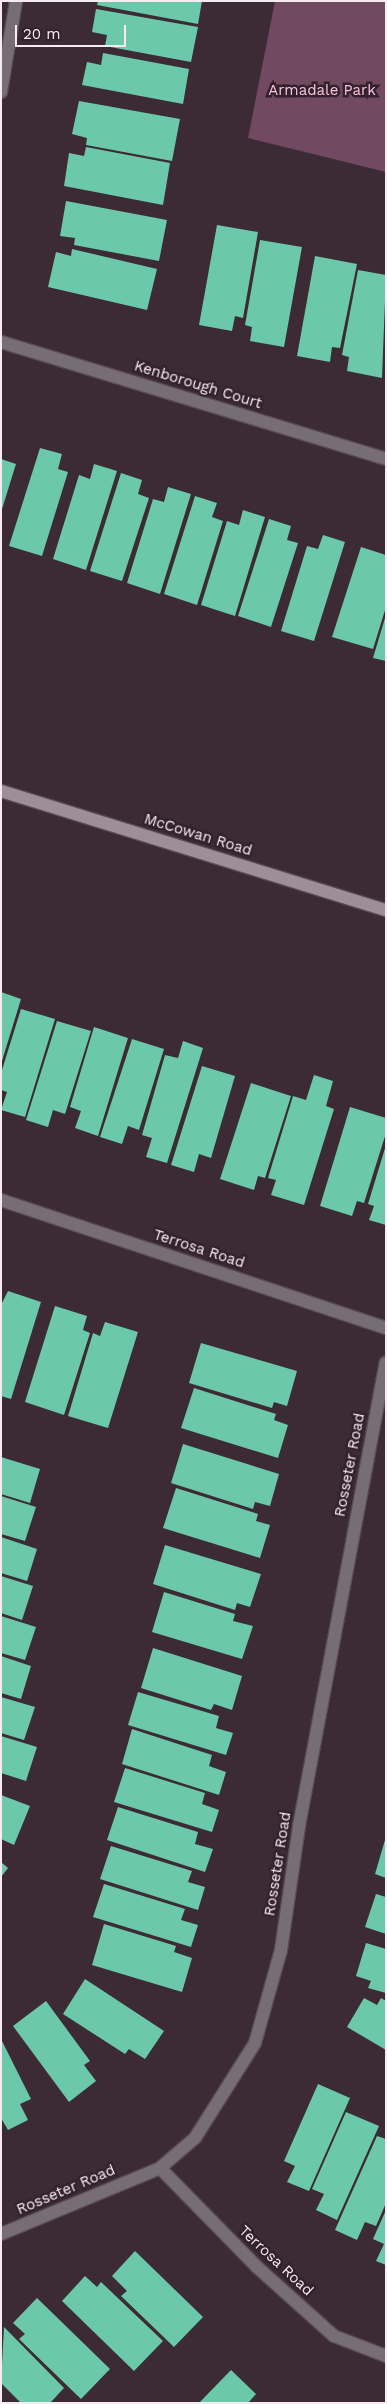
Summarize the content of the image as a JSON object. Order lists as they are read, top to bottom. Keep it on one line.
{"streets":{"main road":["McCowan Road"],"street":["Kenborough Court","Terrosa Road","Rosseter Road"]},"crossings":[["Terrosa Road","Rosseter Road"]],"parks":["Armadale Park"],"scale_bar":"20 m"}
